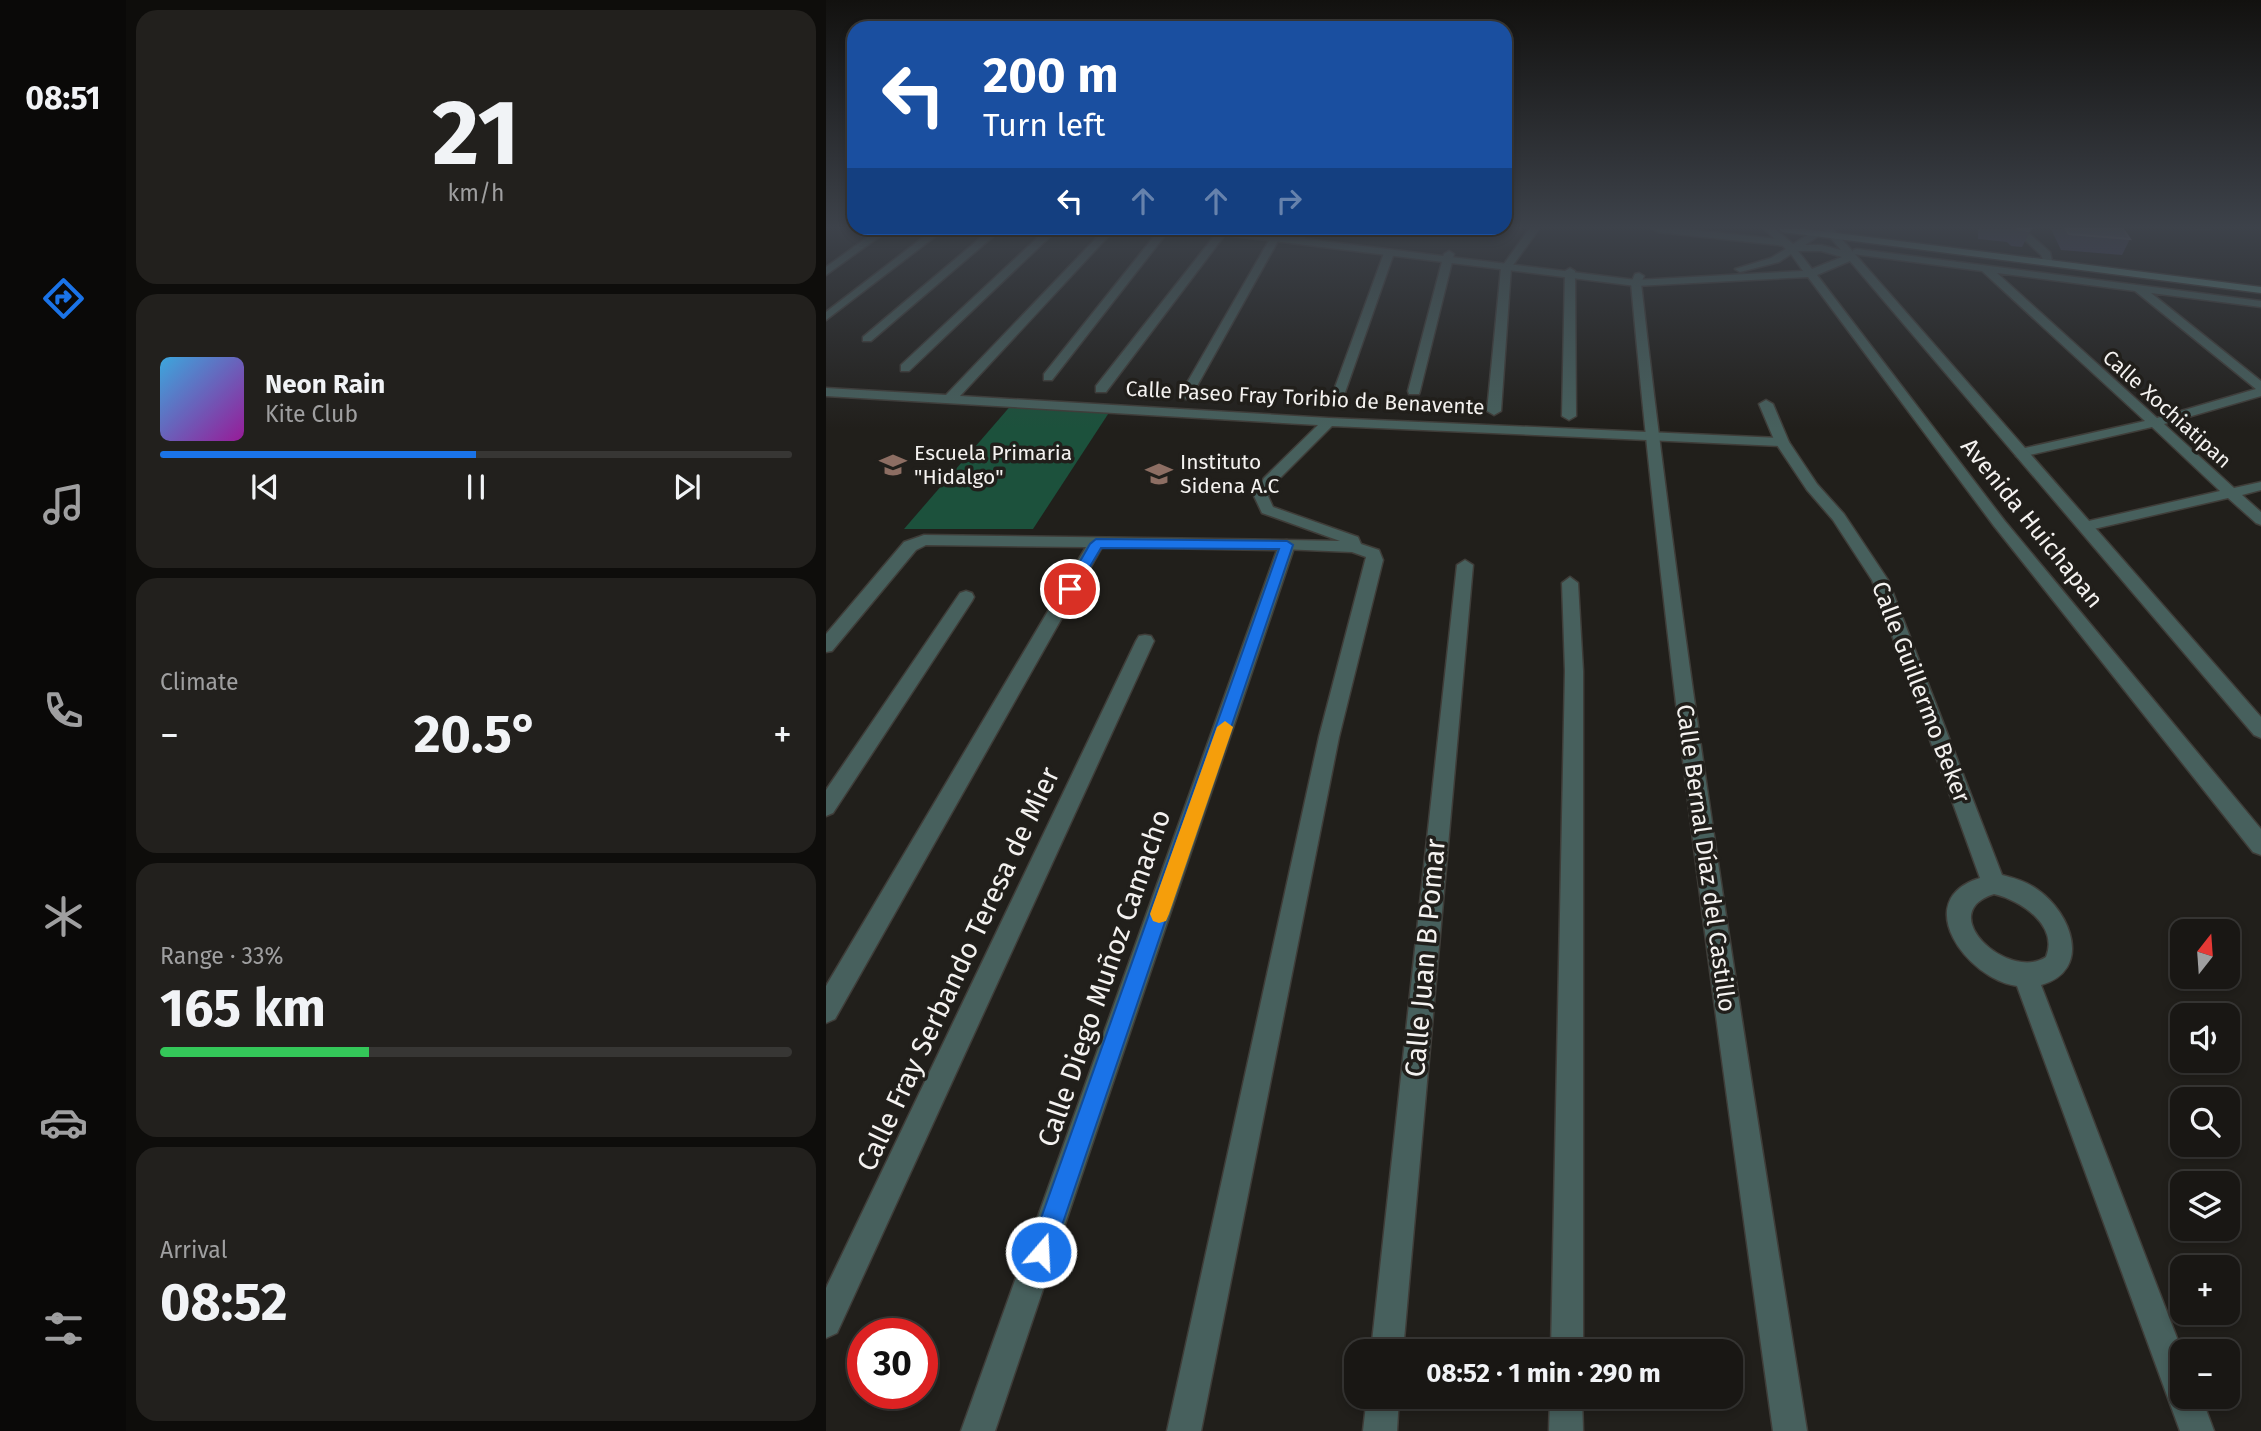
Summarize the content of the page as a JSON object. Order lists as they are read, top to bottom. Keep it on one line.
{"streets":{"street":["Calle Paseo Fray Toribio de Benavente","Calle Xochiatipan","Avenida Huichapan","Calle Guillermo Beker","Calle Bernal Díaz del Castillo","Calle Juan B Pomar","Calle Fray Serbando Teresa de Mier","Calle Diego Muñoz Camacho"]},"crossings":[["Calle Paseo Fray Toribio de Benavente","Calle Guillermo Beker"],["Calle Paseo Fray Toribio de Benavente","Calle Bernal Díaz del Castillo"]],"places":{"school or university":["Escuela Primaria \"Hidalgo\"","Instituto Sidena A.C"]},"north":"top","page":{"tabs":"08:51","tile":[["21","km/h"],"Climate",["Range · 33%","165 km"],["Arrival","08:52"]],"turn":["200 m","Turn left"],"song":["Neon Rain","Kite Club"],"heat":["−","20.5°","+"],"map_buttons":["+","−"],"limit":"30","trip":"08:52 · 1 min · 290 m"}}
